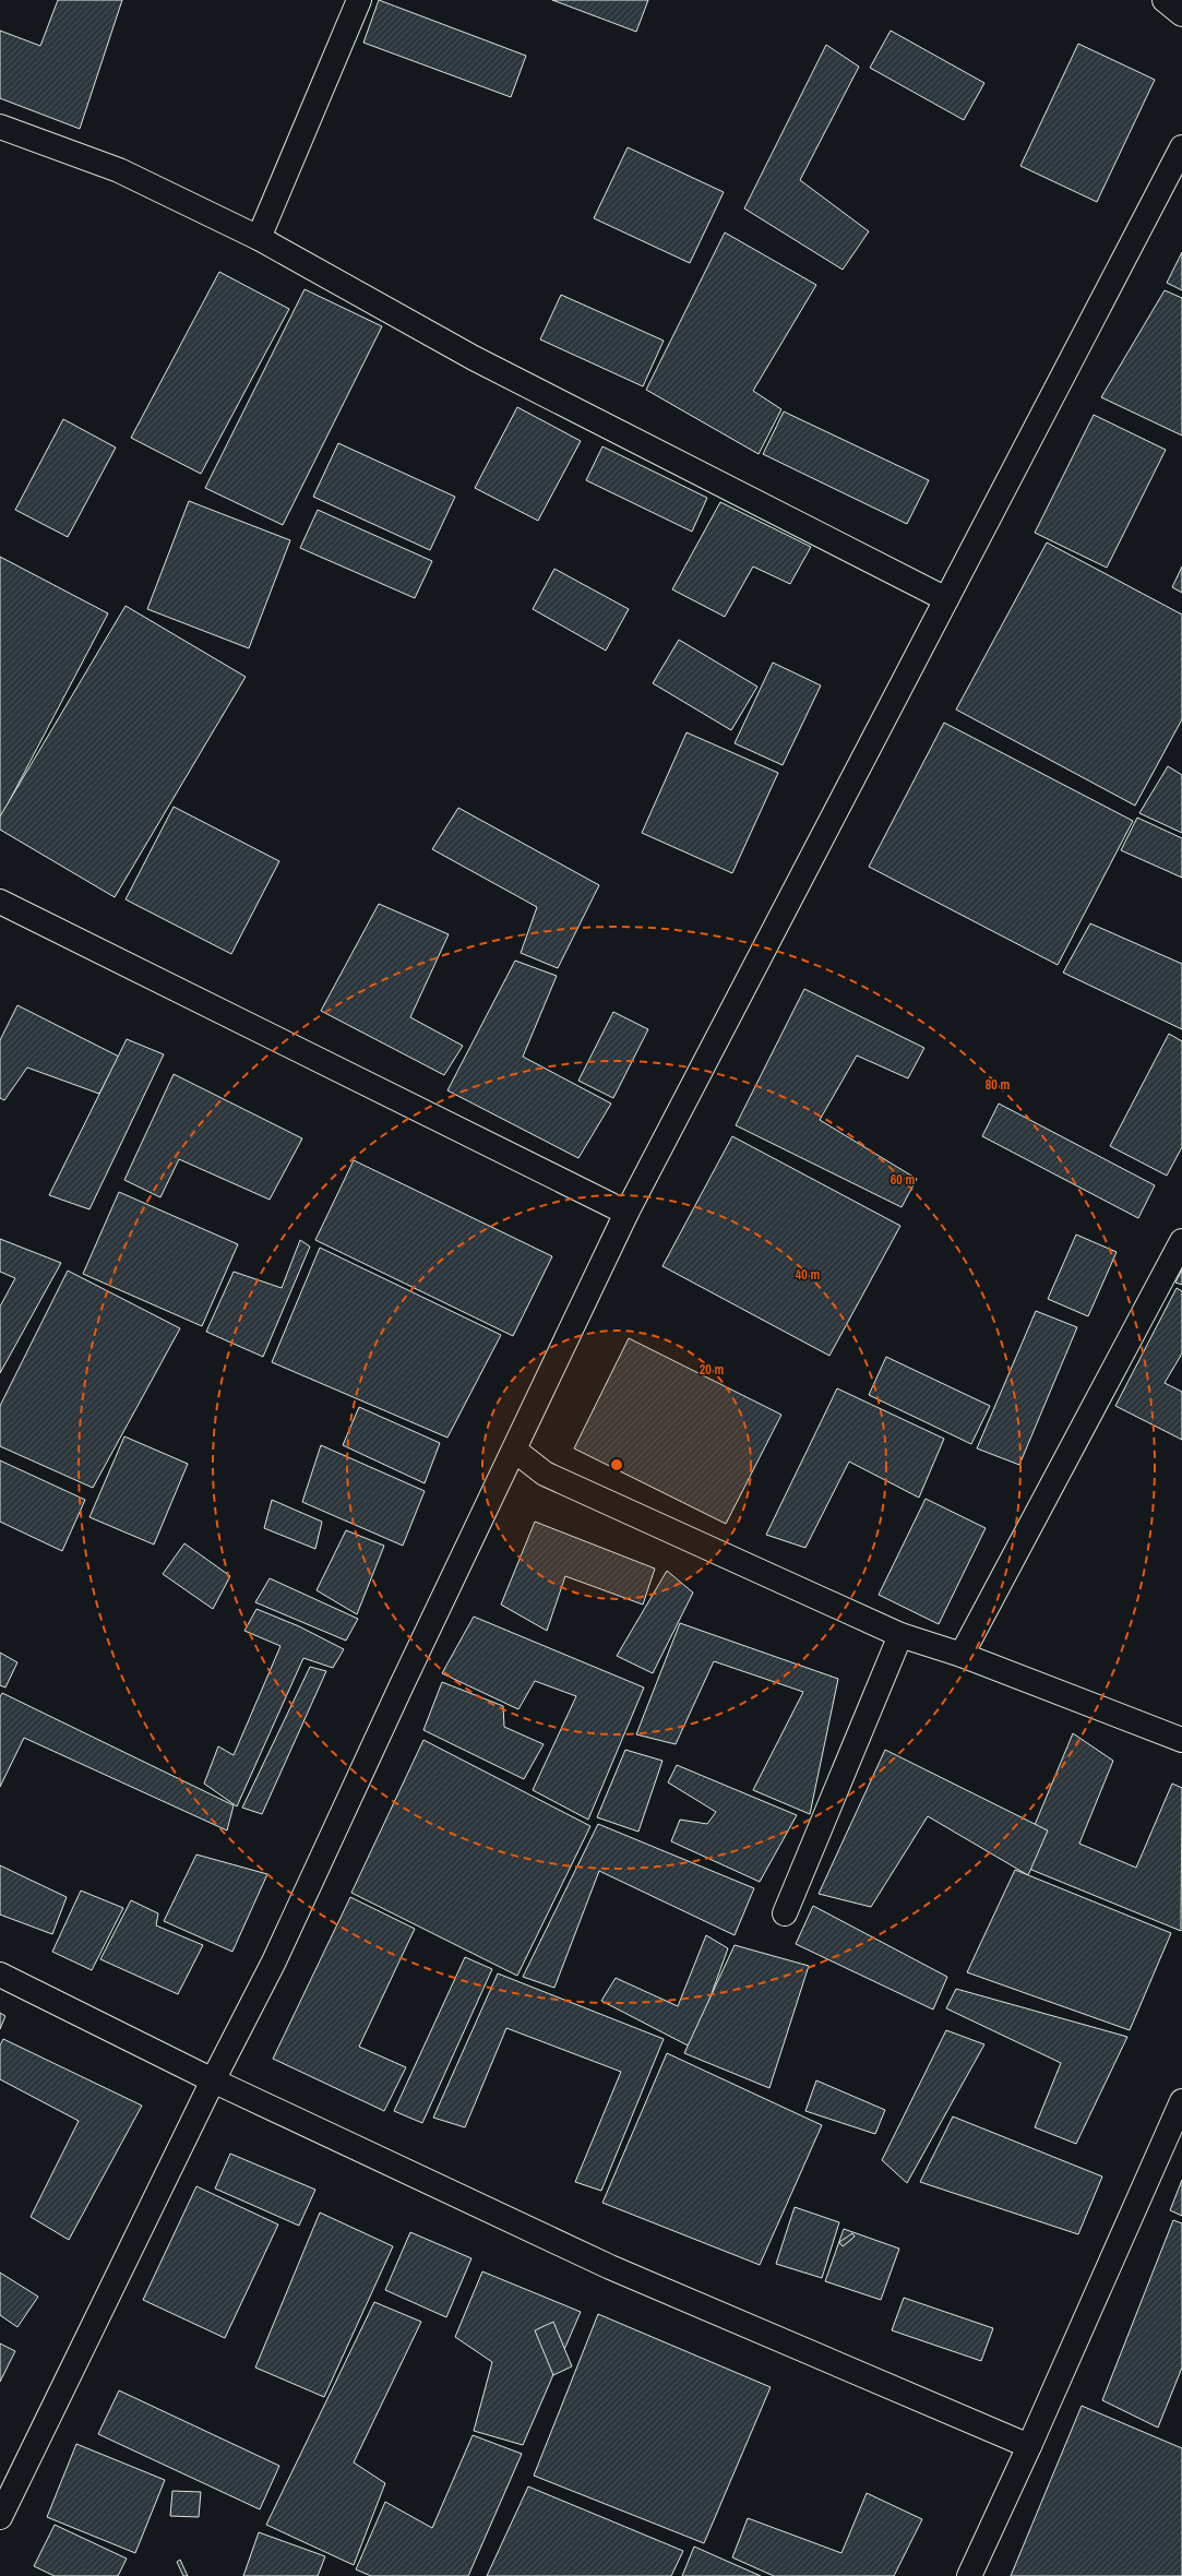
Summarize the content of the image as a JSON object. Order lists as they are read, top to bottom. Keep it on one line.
{"rings":["80 m","60 m","40 m","20 m"]}
